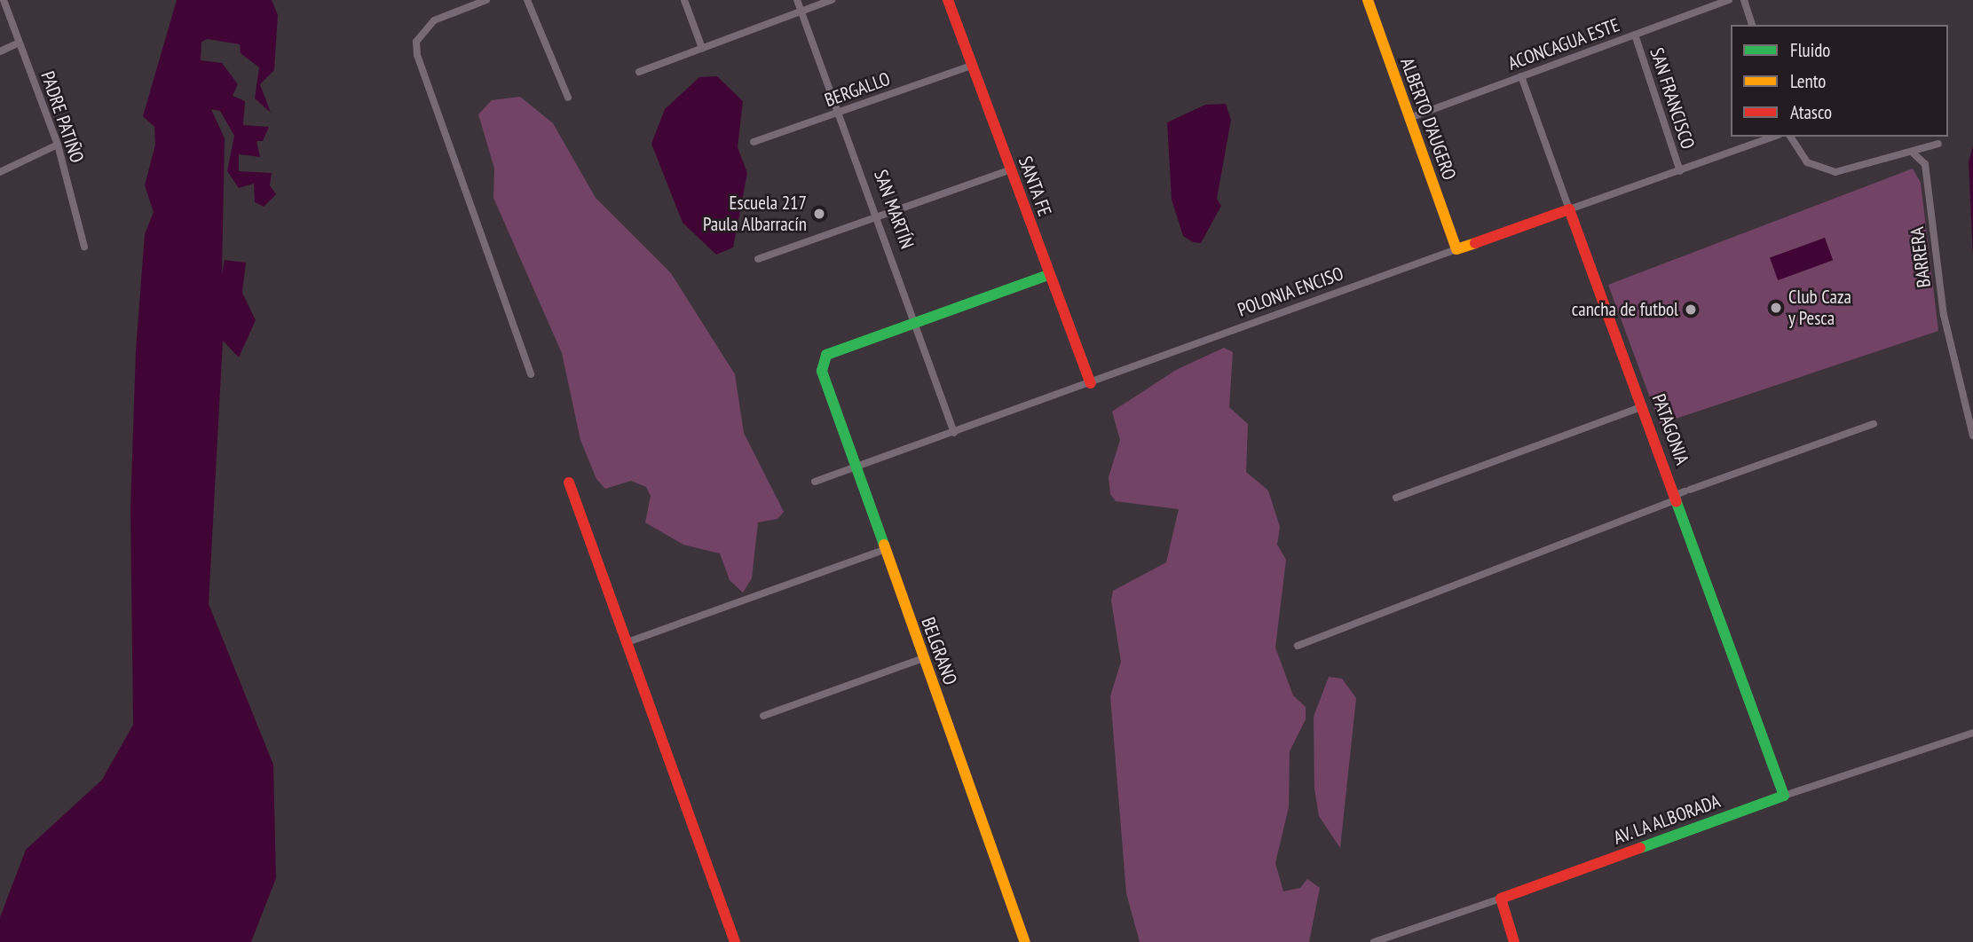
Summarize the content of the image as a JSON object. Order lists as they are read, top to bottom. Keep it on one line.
{"streets":{"main road":["ALBERTO D'AUGERO","SANTA FE","POLONIA ENCISO","PATAGONIA","BELGRANO","AV. LA ALBORADA"],"street":["ACONCAGUA ESTE","BERGALLO","SAN FRANCISCO","PADRE PATIÑO","SAN MARTÍN","BARRERA"]},"crossings":[["ACONCAGUA ESTE","SAN FRANCISCO"],["ACONCAGUA ESTE","ALBERTO D'AUGERO"],["ACONCAGUA ESTE","PATAGONIA"],["BERGALLO","SANTA FE"],["BERGALLO","SAN MARTÍN"],["SAN FRANCISCO","POLONIA ENCISO"],["ALBERTO D'AUGERO","POLONIA ENCISO"],["SANTA FE","POLONIA ENCISO"],["SAN MARTÍN","POLONIA ENCISO"],["SAN MARTÍN","BELGRANO"],["POLONIA ENCISO","PATAGONIA"],["POLONIA ENCISO","BELGRANO"],["PATAGONIA","AV. LA ALBORADA"]],"places":["Escuela 217 Paula Albarracín","Club Caza y Pesca","cancha de futbol"],"legend":["Fluido","Lento","Atasco"]}
